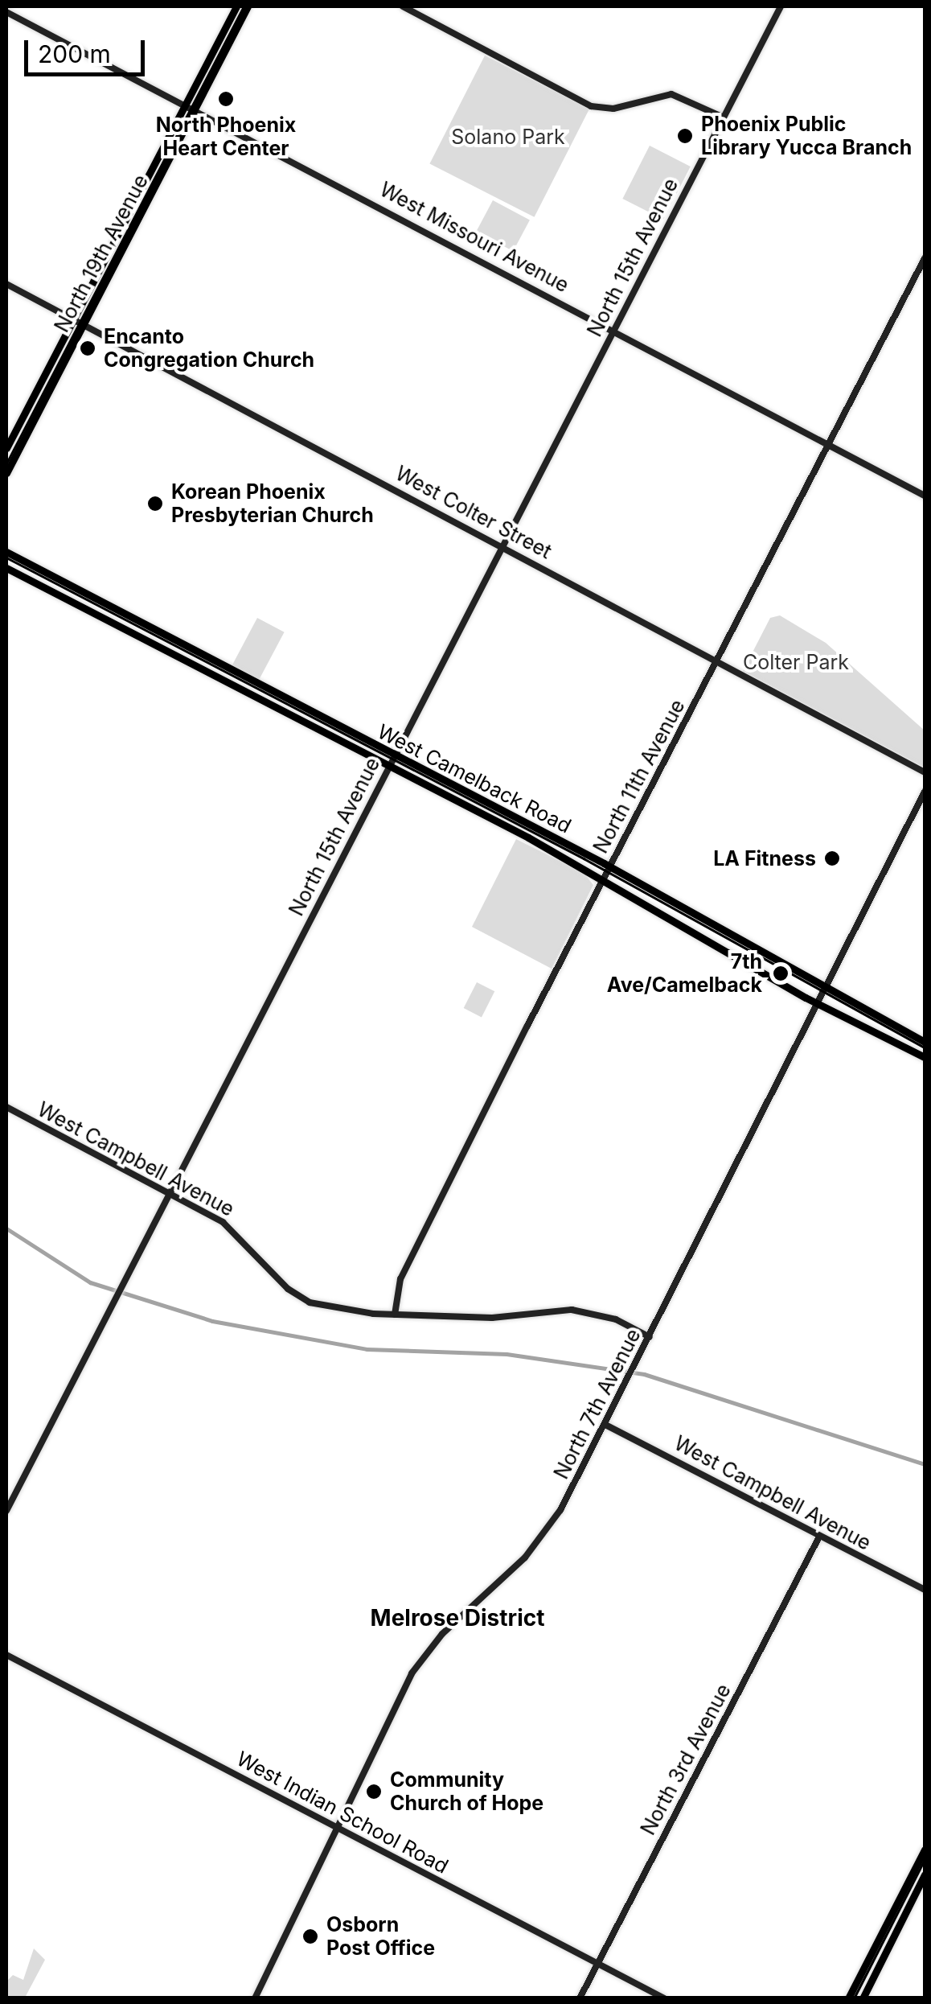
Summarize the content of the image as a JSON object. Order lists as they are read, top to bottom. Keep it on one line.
{"streets":{"main road":["North 19th Avenue","West Camelback Road"],"street":["West Missouri Avenue","North 15th Avenue","West Colter Street","North 11th Avenue","West Campbell Avenue","North 7th Avenue","North 3rd Avenue","West Indian School Road"]},"crossings":[["West Missouri Avenue","North 19th Avenue"],["West Missouri Avenue","North 15th Avenue"],["West Missouri Avenue","North 11th Avenue"],["North 19th Avenue","West Colter Street"],["North 15th Avenue","West Colter Street"],["North 15th Avenue","West Camelback Road"],["North 15th Avenue","West Campbell Avenue"],["West Colter Street","North 11th Avenue"],["North 11th Avenue","West Camelback Road"],["North 11th Avenue","West Campbell Avenue"],["West Camelback Road","North 7th Avenue"],["West Campbell Avenue","North 7th Avenue"],["West Campbell Avenue","North 3rd Avenue"],["North 7th Avenue","West Indian School Road"],["North 3rd Avenue","West Indian School Road"]],"districts":["Melrose District"],"parks":["Solano Park","Colter Park"],"places":["North Phoenix Heart Center","Phoenix Public Library Yucca Branch","Encanto Congregation Church","Korean Phoenix Presbyterian Church","LA Fitness","7th Ave/Camelback","Community Church of Hope","Osborn Post Office"],"scale_bar":"200 m"}
